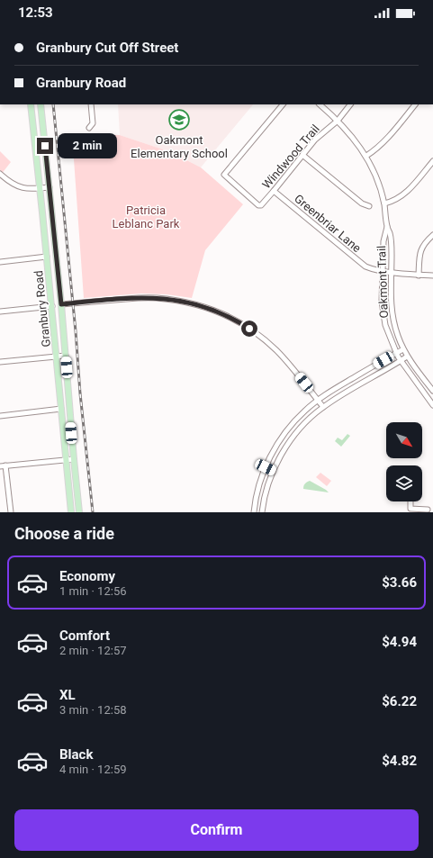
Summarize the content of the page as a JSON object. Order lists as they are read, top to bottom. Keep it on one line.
{"streets":{"main road":["Granbury Road"],"street":["Windwood Trail","Greenbriar Lane","Oakmont Trail"]},"crossings":[["Windwood Trail","Greenbriar Lane"],["Windwood Trail","Oakmont Trail"],["Greenbriar Lane","Oakmont Trail"]],"parks":["Patricia Leblanc Park"],"places":{"school or university":["Oakmont Elementary School"]},"north":"bottom right","page":{"status":"12:53","banner":["Granbury Cut Off Street","Granbury Road"],"bubble":"2 min","heading":"Choose a ride","list":[{"name":"Economy","note":"1 min · 12:56","value":"$3.66"},{"name":"Comfort","note":"2 min · 12:57","value":"$4.94"},{"name":"XL","note":"3 min · 12:58","value":"$6.22"},{"name":"Black","note":"4 min · 12:59","value":"$4.82"}],"buttons":"Confirm"}}
